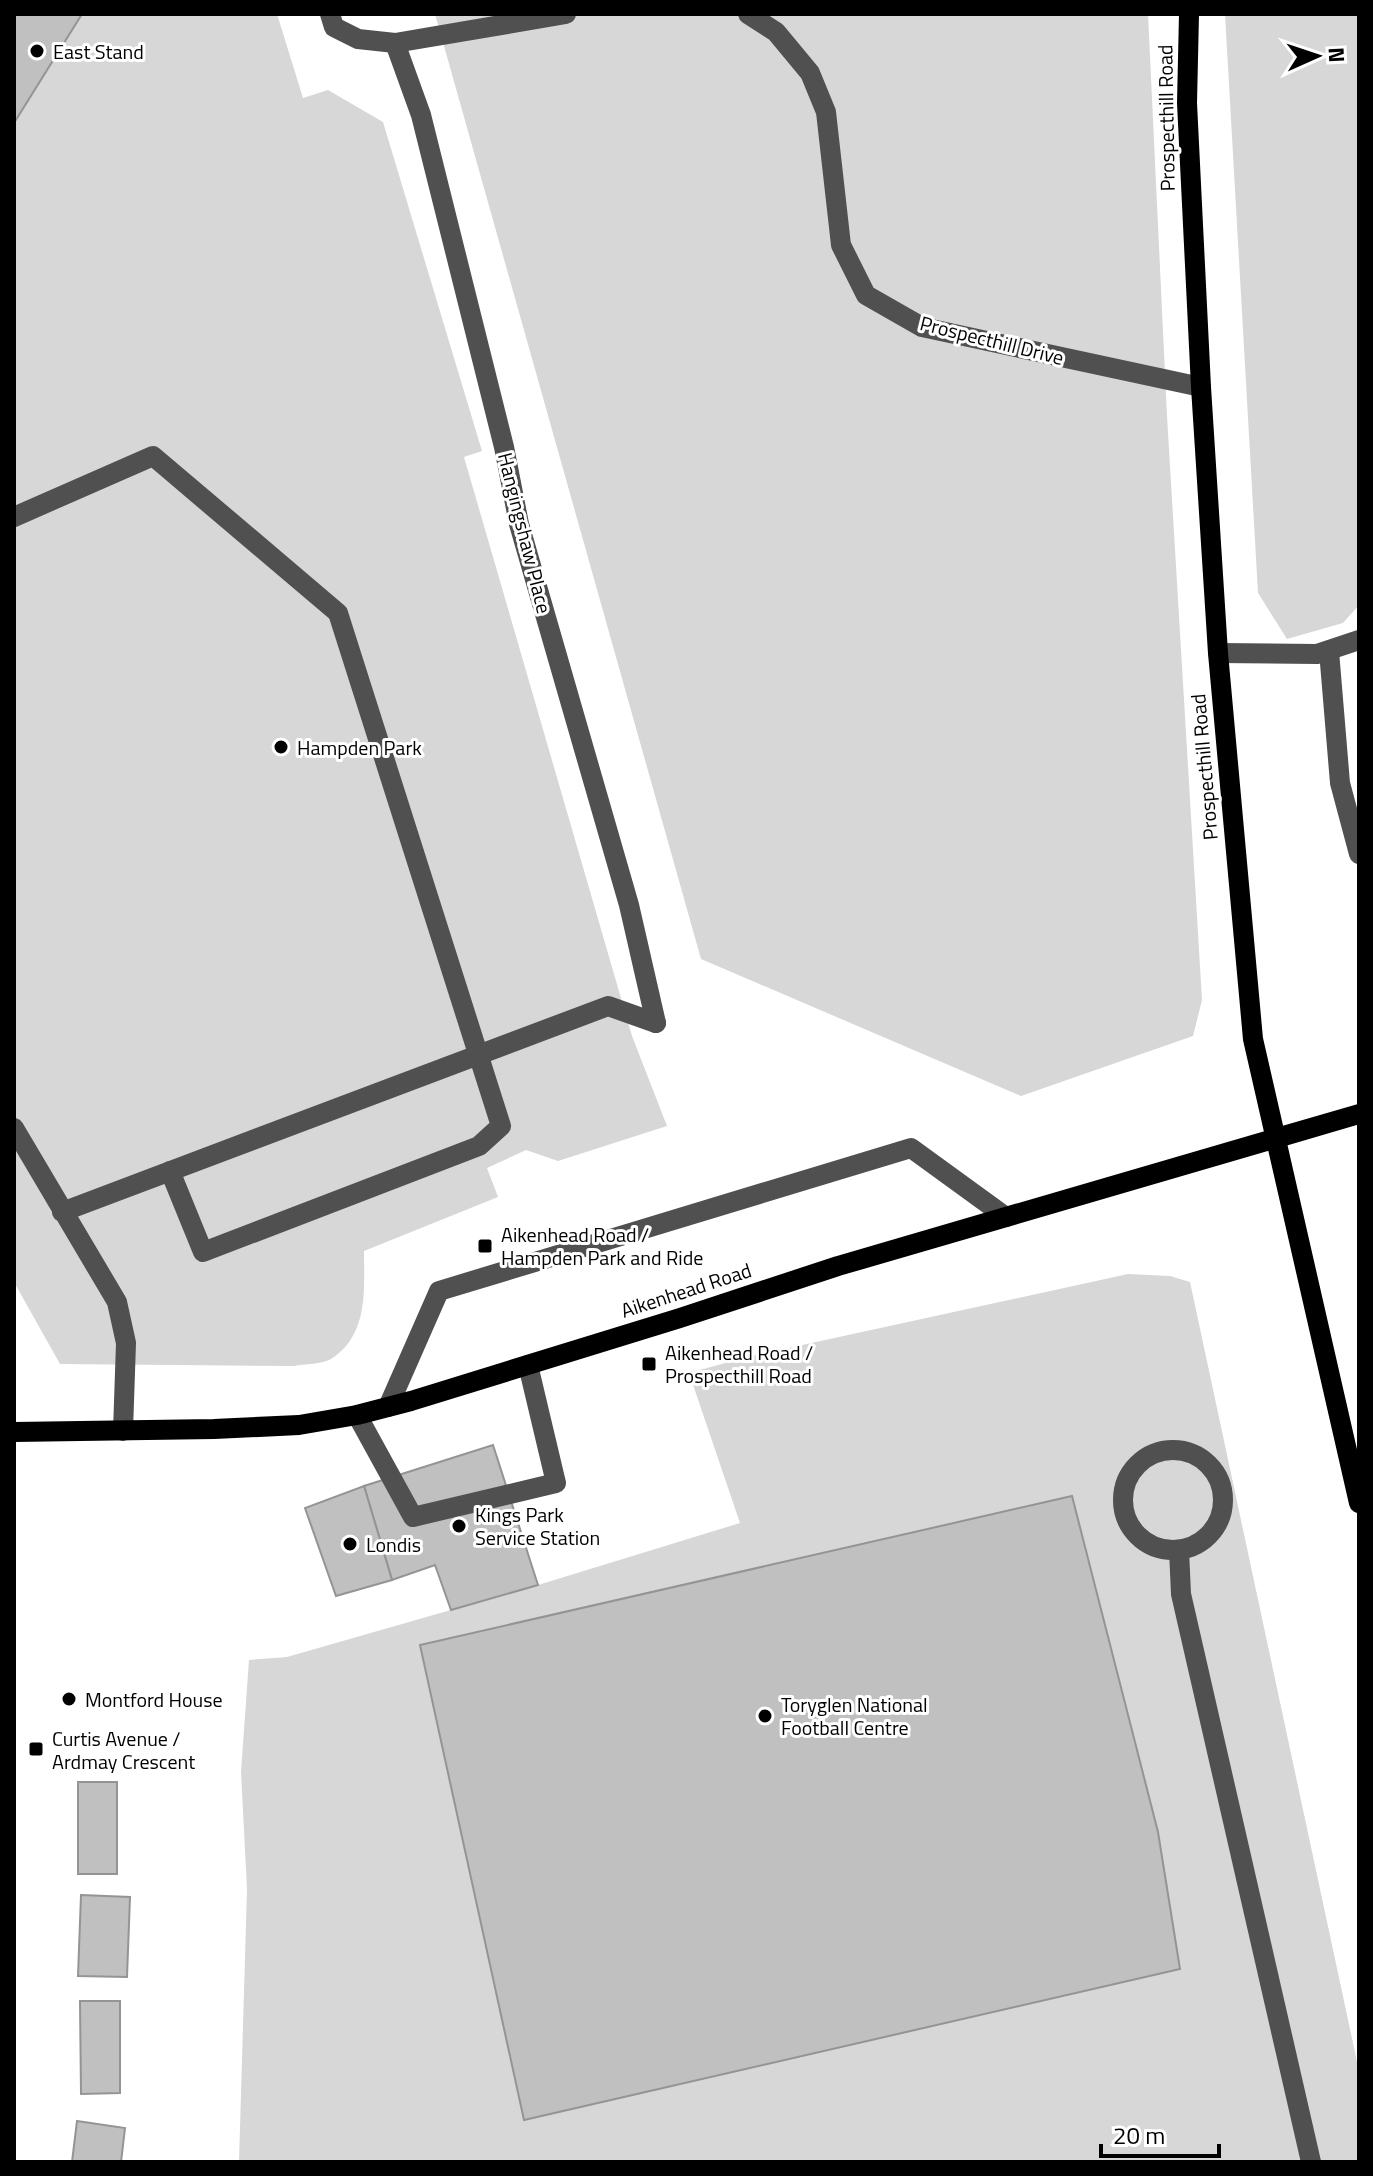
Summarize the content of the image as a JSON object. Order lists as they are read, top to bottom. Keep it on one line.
{"streets":{"main road":["Prospecthill Road","Aikenhead Road"],"street":["Prospecthill Drive","Hangingshaw Place"]},"crossings":[["Prospecthill Road","Prospecthill Drive"],["Prospecthill Road","Aikenhead Road"]],"places":{"other":["East Stand","Hampden Park","Kings Park Service Station","Londis","Montford House","Toryglen National Football Centre"],"transit":["Aikenhead Road / Hampden Park and Ride","Aikenhead Road / Prospecthill Road","Curtis Avenue / Ardmay Crescent"]},"scale_bar":"20 m","north":"right"}
